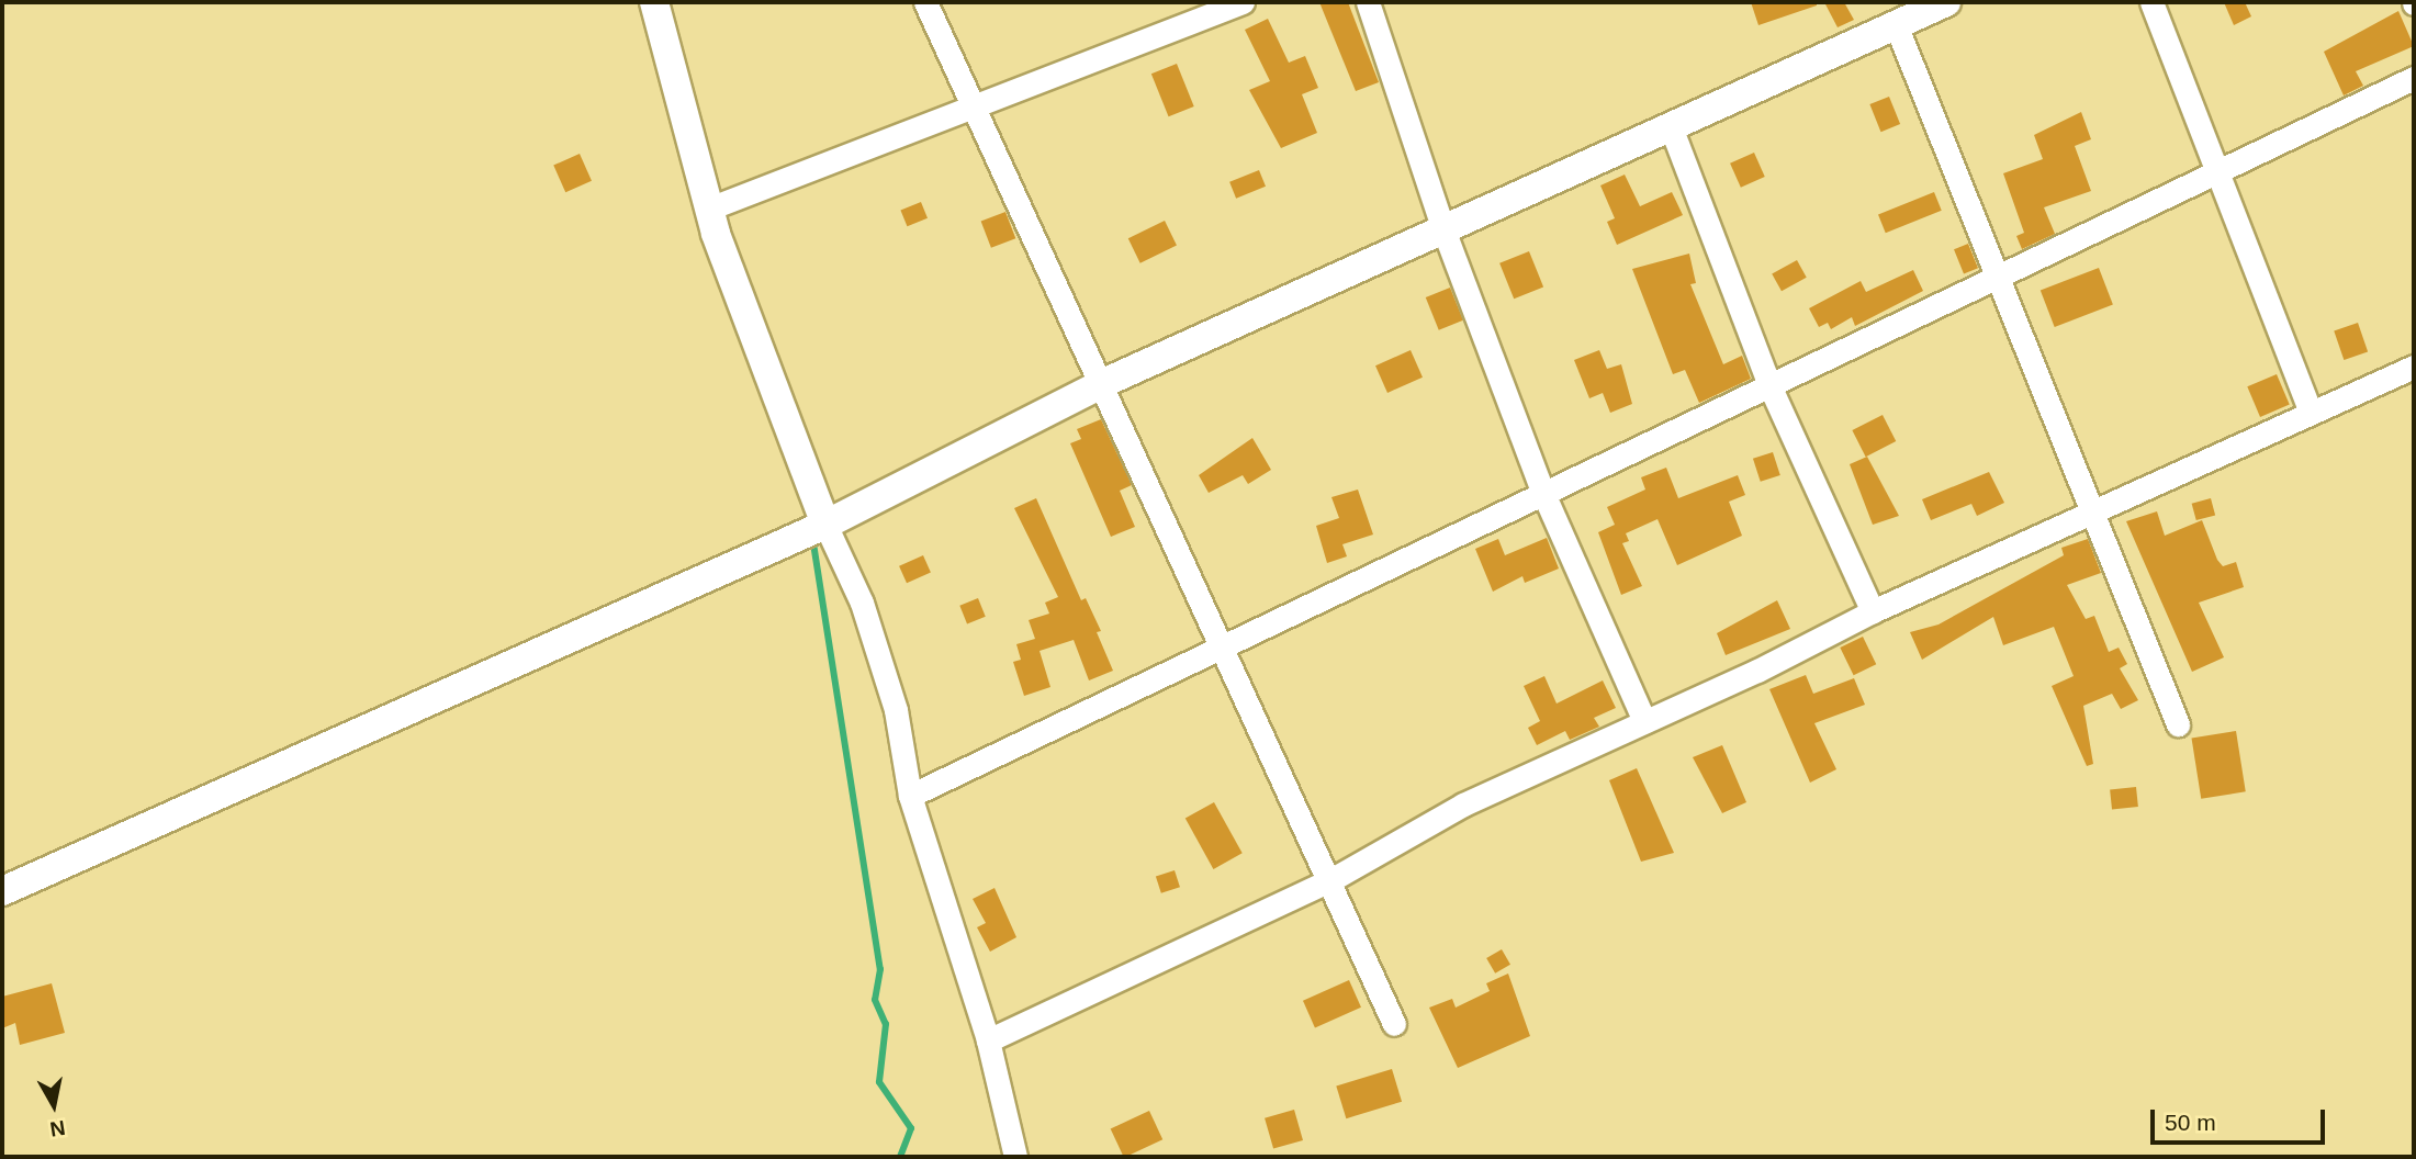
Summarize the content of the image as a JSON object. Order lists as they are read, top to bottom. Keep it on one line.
{"scale_bar":"50 m","north":"bottom"}
